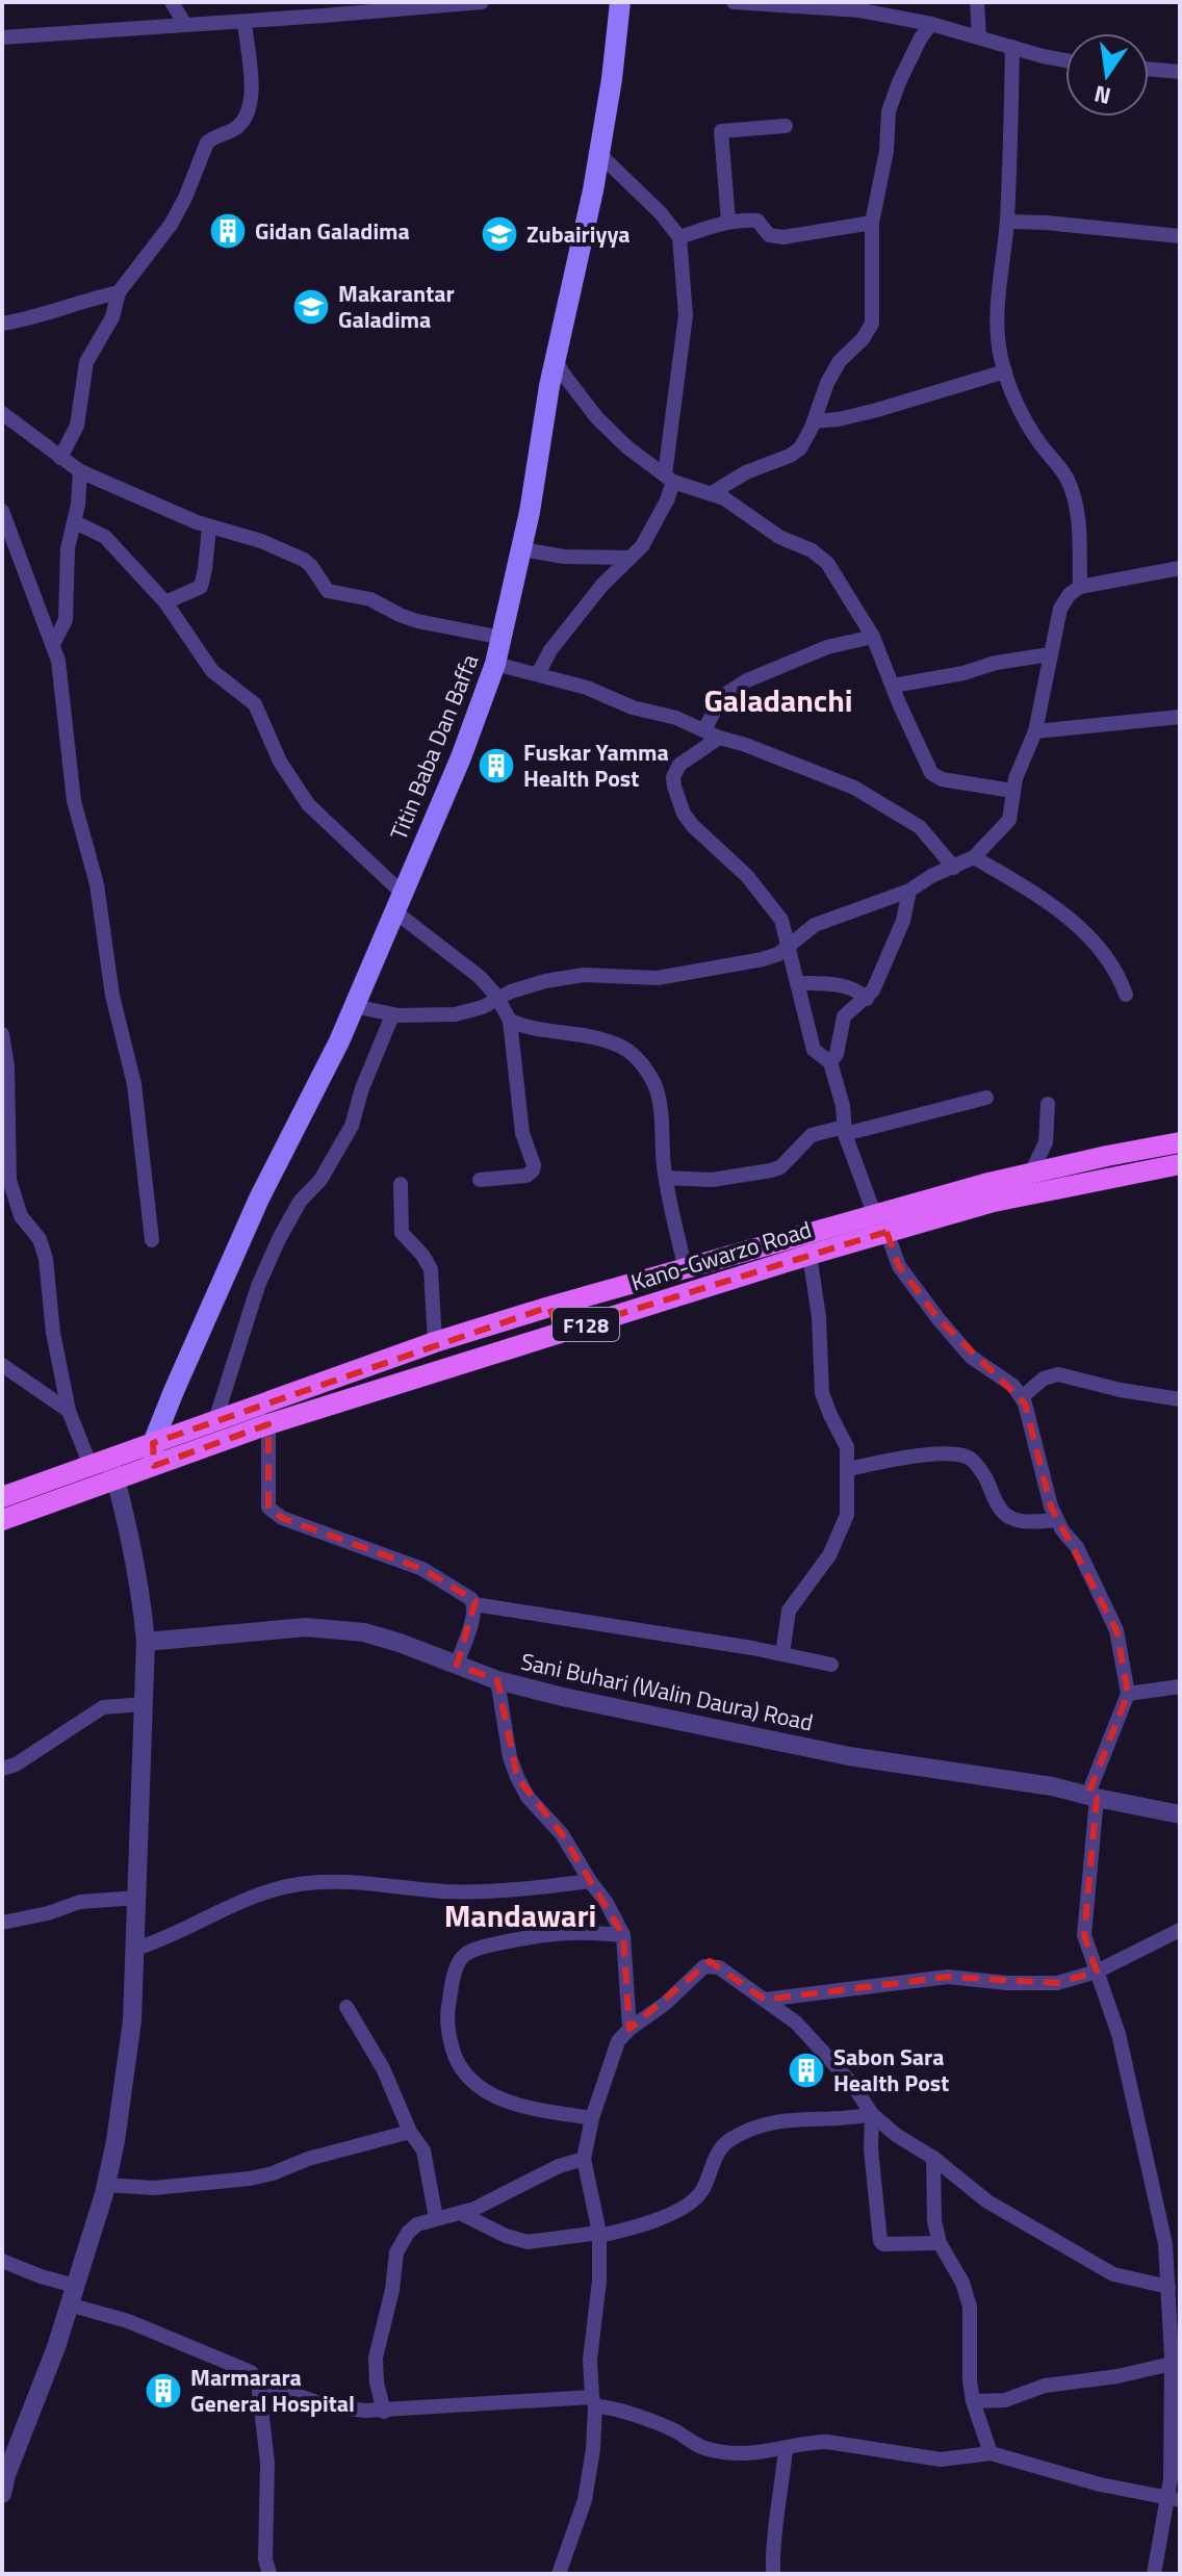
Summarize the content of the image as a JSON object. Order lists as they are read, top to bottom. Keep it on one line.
{"streets":{"main road":["Titin Baba Dan Baffa","Kano-Gwarzo Road","F128"],"street":["Sani Buhari (Walin Daura) Road"]},"crossings":[["Titin Baba Dan Baffa","Kano-Gwarzo Road"]],"districts":["Galadanchi","Mandawari"],"places":{"building":["Gidan Galadima","Fuskar Yamma Health Post","Sabon Sara Health Post","Marmarara General Hospital"],"school or university":["Zubairiyya","Makarantar Galadima"]},"north":"bottom"}
